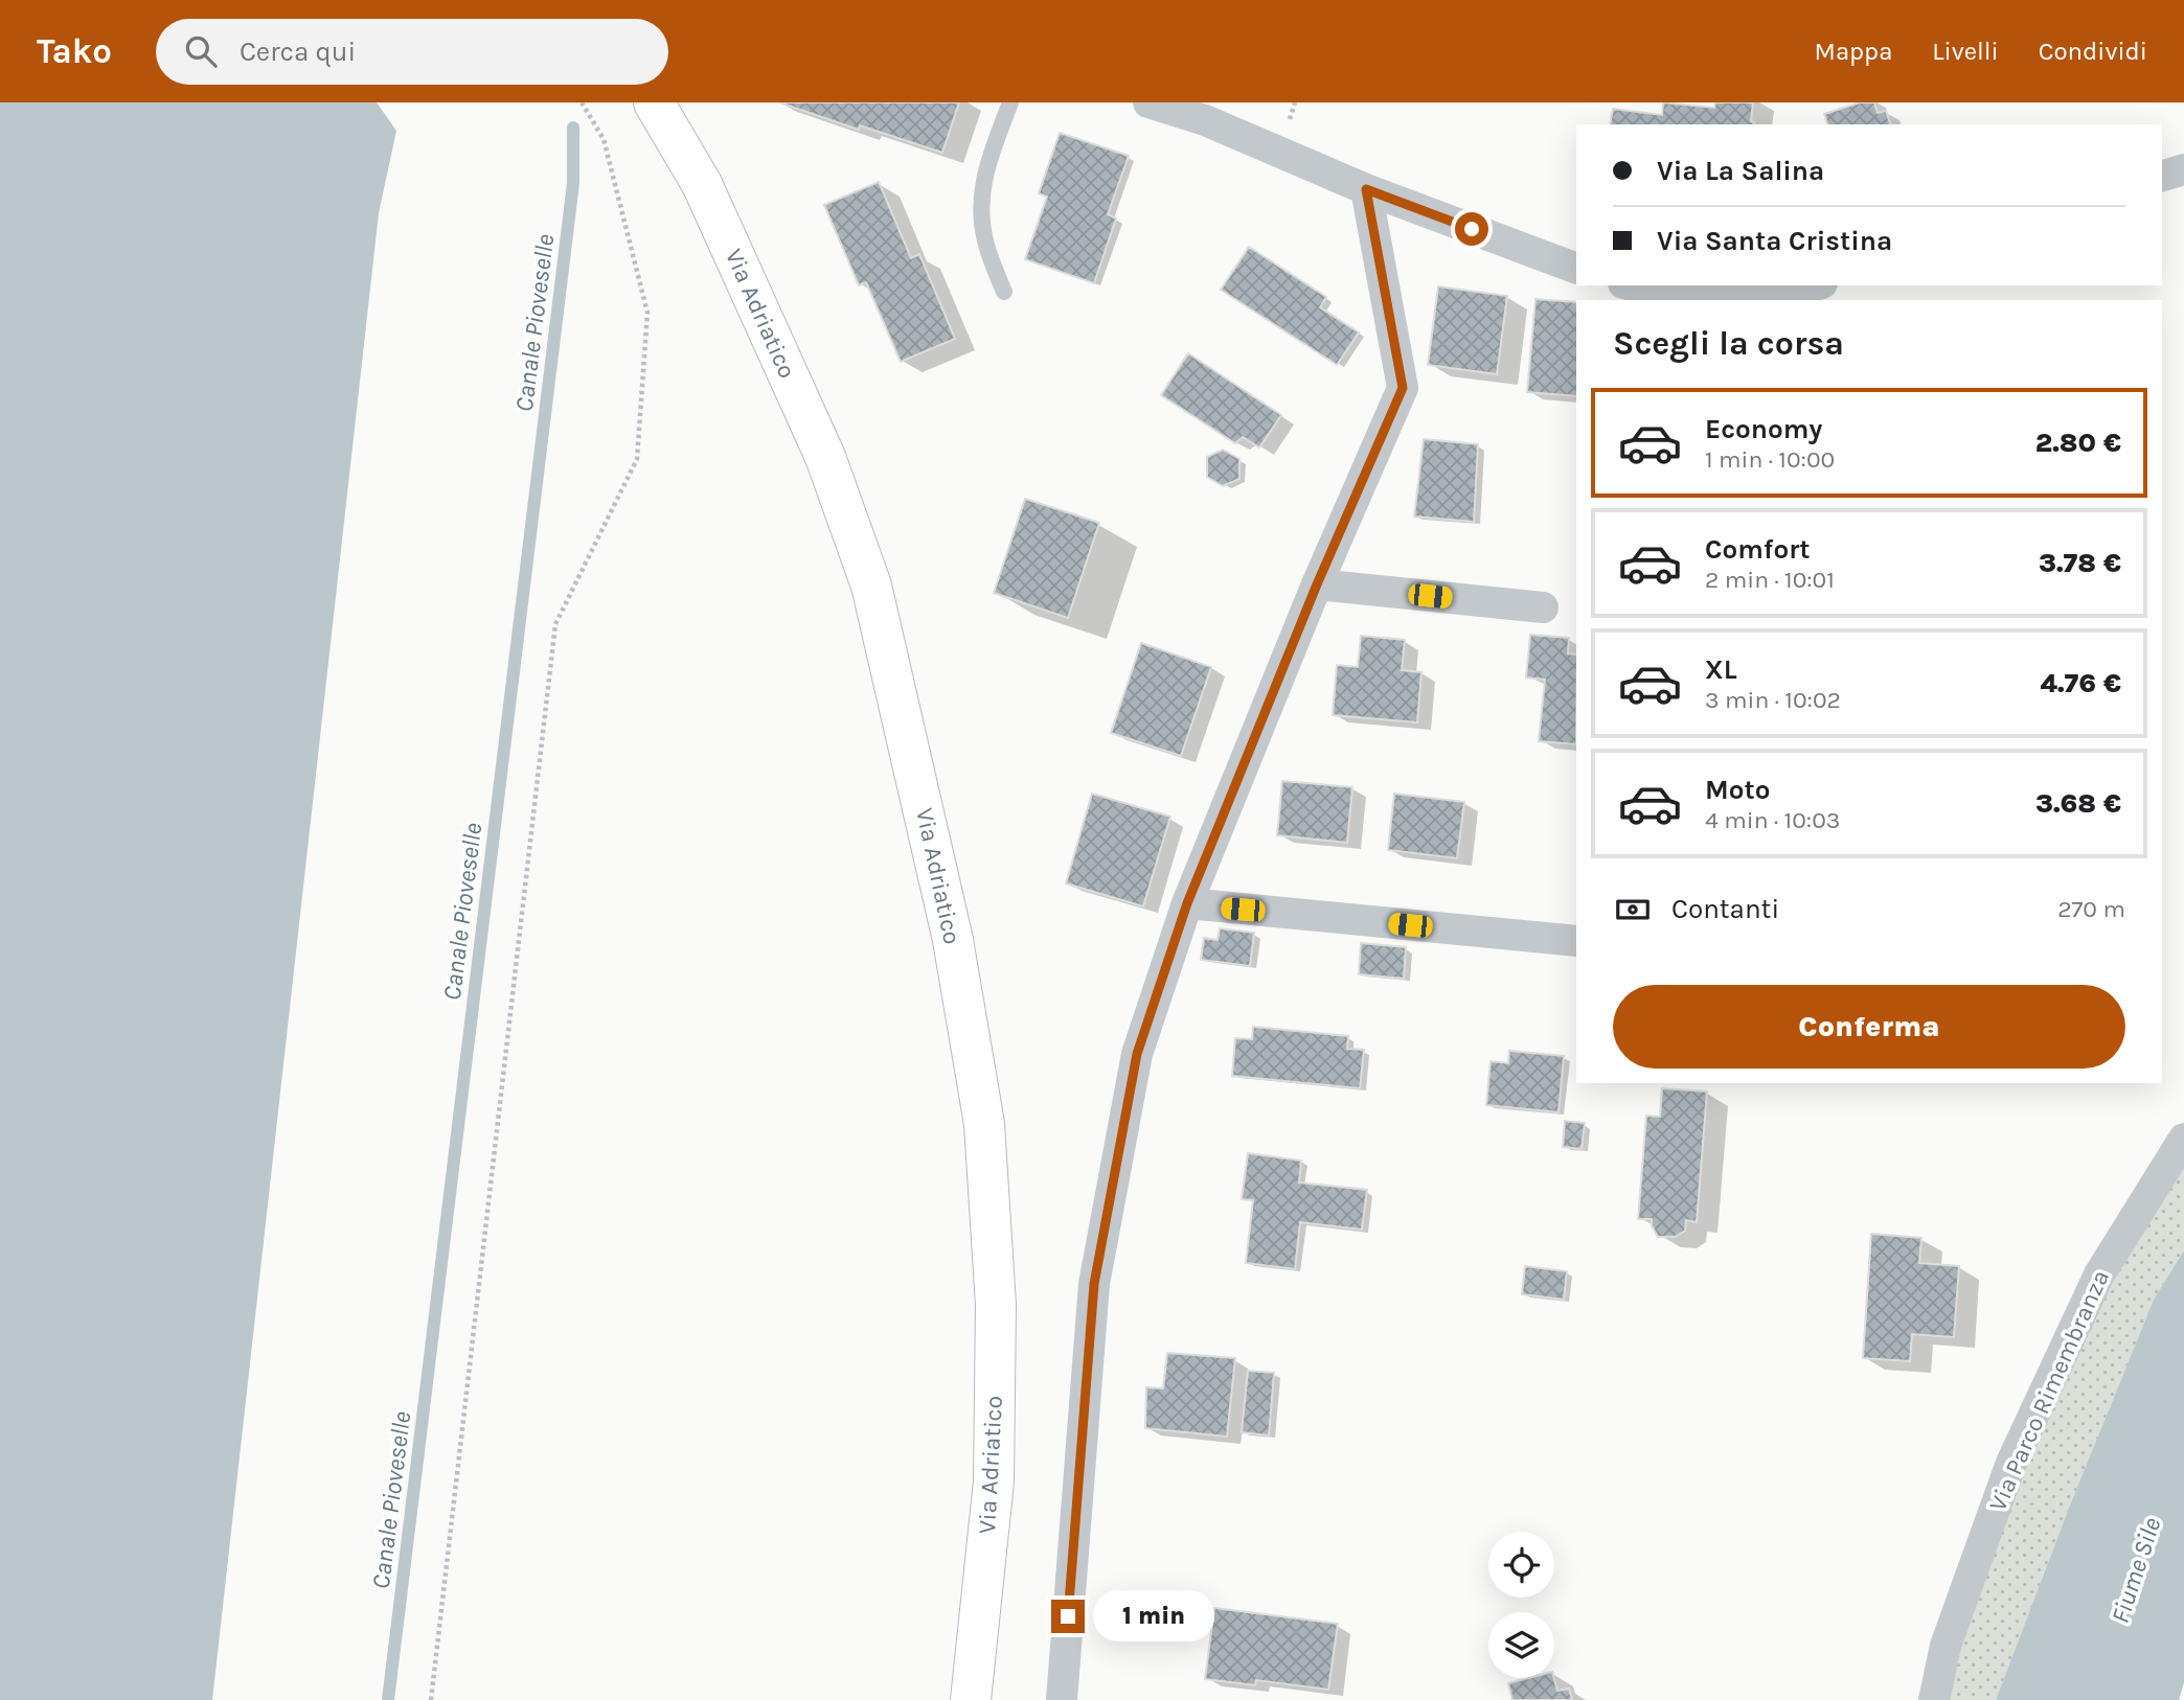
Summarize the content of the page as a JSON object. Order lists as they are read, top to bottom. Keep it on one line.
{"streets":{"main road":["Via Adriatico"],"street":["Via Parco Rimembranza"]},"water":["Canale Pioveselle","Fiume Sile"],"page":{"header":"Tako","search":"Cerca qui","nav":["Mappa","Livelli","Condividi"],"banner":["Via La Salina","Via Santa Cristina"],"heading":"Scegli la corsa","list":[{"name":"Economy","note":"1 min · 10:00","value":"2.80 €"},{"name":"Comfort","note":"2 min · 10:01","value":"3.78 €"},{"name":"XL","note":"3 min · 10:02","value":"4.76 €"},{"name":"Moto","note":"4 min · 10:03","value":"3.68 €"}],"pay":["Contanti","270 m"],"buttons":"Conferma","bubble":"1 min"}}
